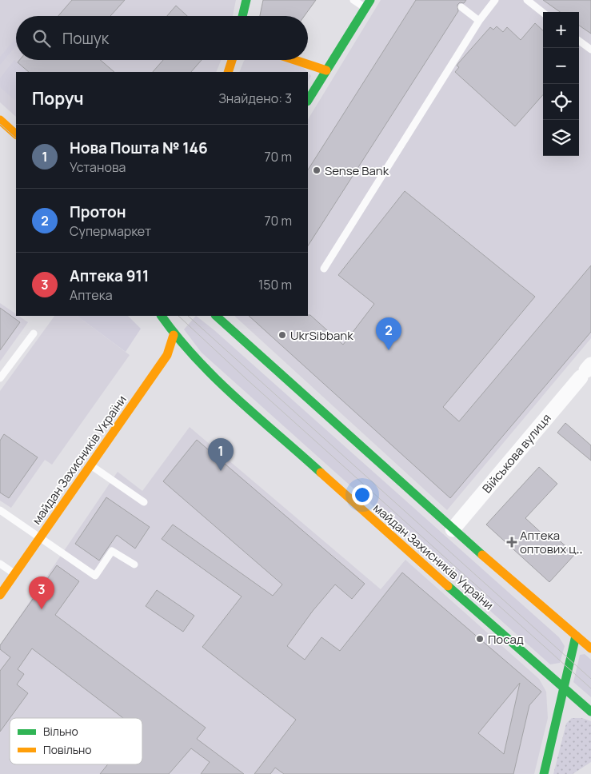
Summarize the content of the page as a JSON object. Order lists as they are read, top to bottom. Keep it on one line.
{"streets":{"main road":["майдан Захисників України"],"street":["Військова вулиця"]},"places":{"other":["Sense Bank","UkrSibbank","Посад"],"health":["Аптека оптових ц‥"]},"legend":["Вільно","Повільно"],"page":{"map_buttons":["+","−"],"search":"Пошук","heading":["Поруч","Знайдено: 3"],"list":[{"mark":"1","name":"Нова Пошта № 146","note":"Установа","value":"70 m"},{"mark":"2","name":"Протон","note":"Супермаркет","value":"70 m"},{"mark":"3","name":"Аптека 911","note":"Аптека","value":"150 m"}],"pins":["2","1","3"]}}
